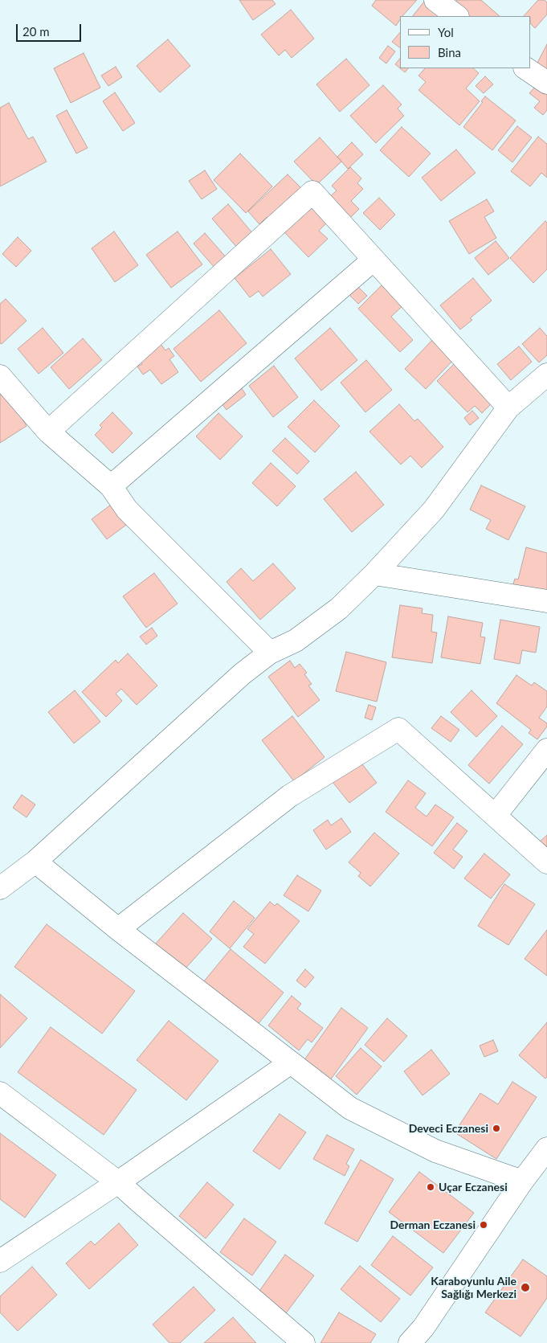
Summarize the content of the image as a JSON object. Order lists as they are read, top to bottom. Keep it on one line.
{"places":["Deveci Eczanesi","Uçar Eczanesi","Derman Eczanesi","Karaboyunlu Aile Sağlığı Merkezi"],"legend":["Yol","Bina"],"scale_bar":"20 m"}
